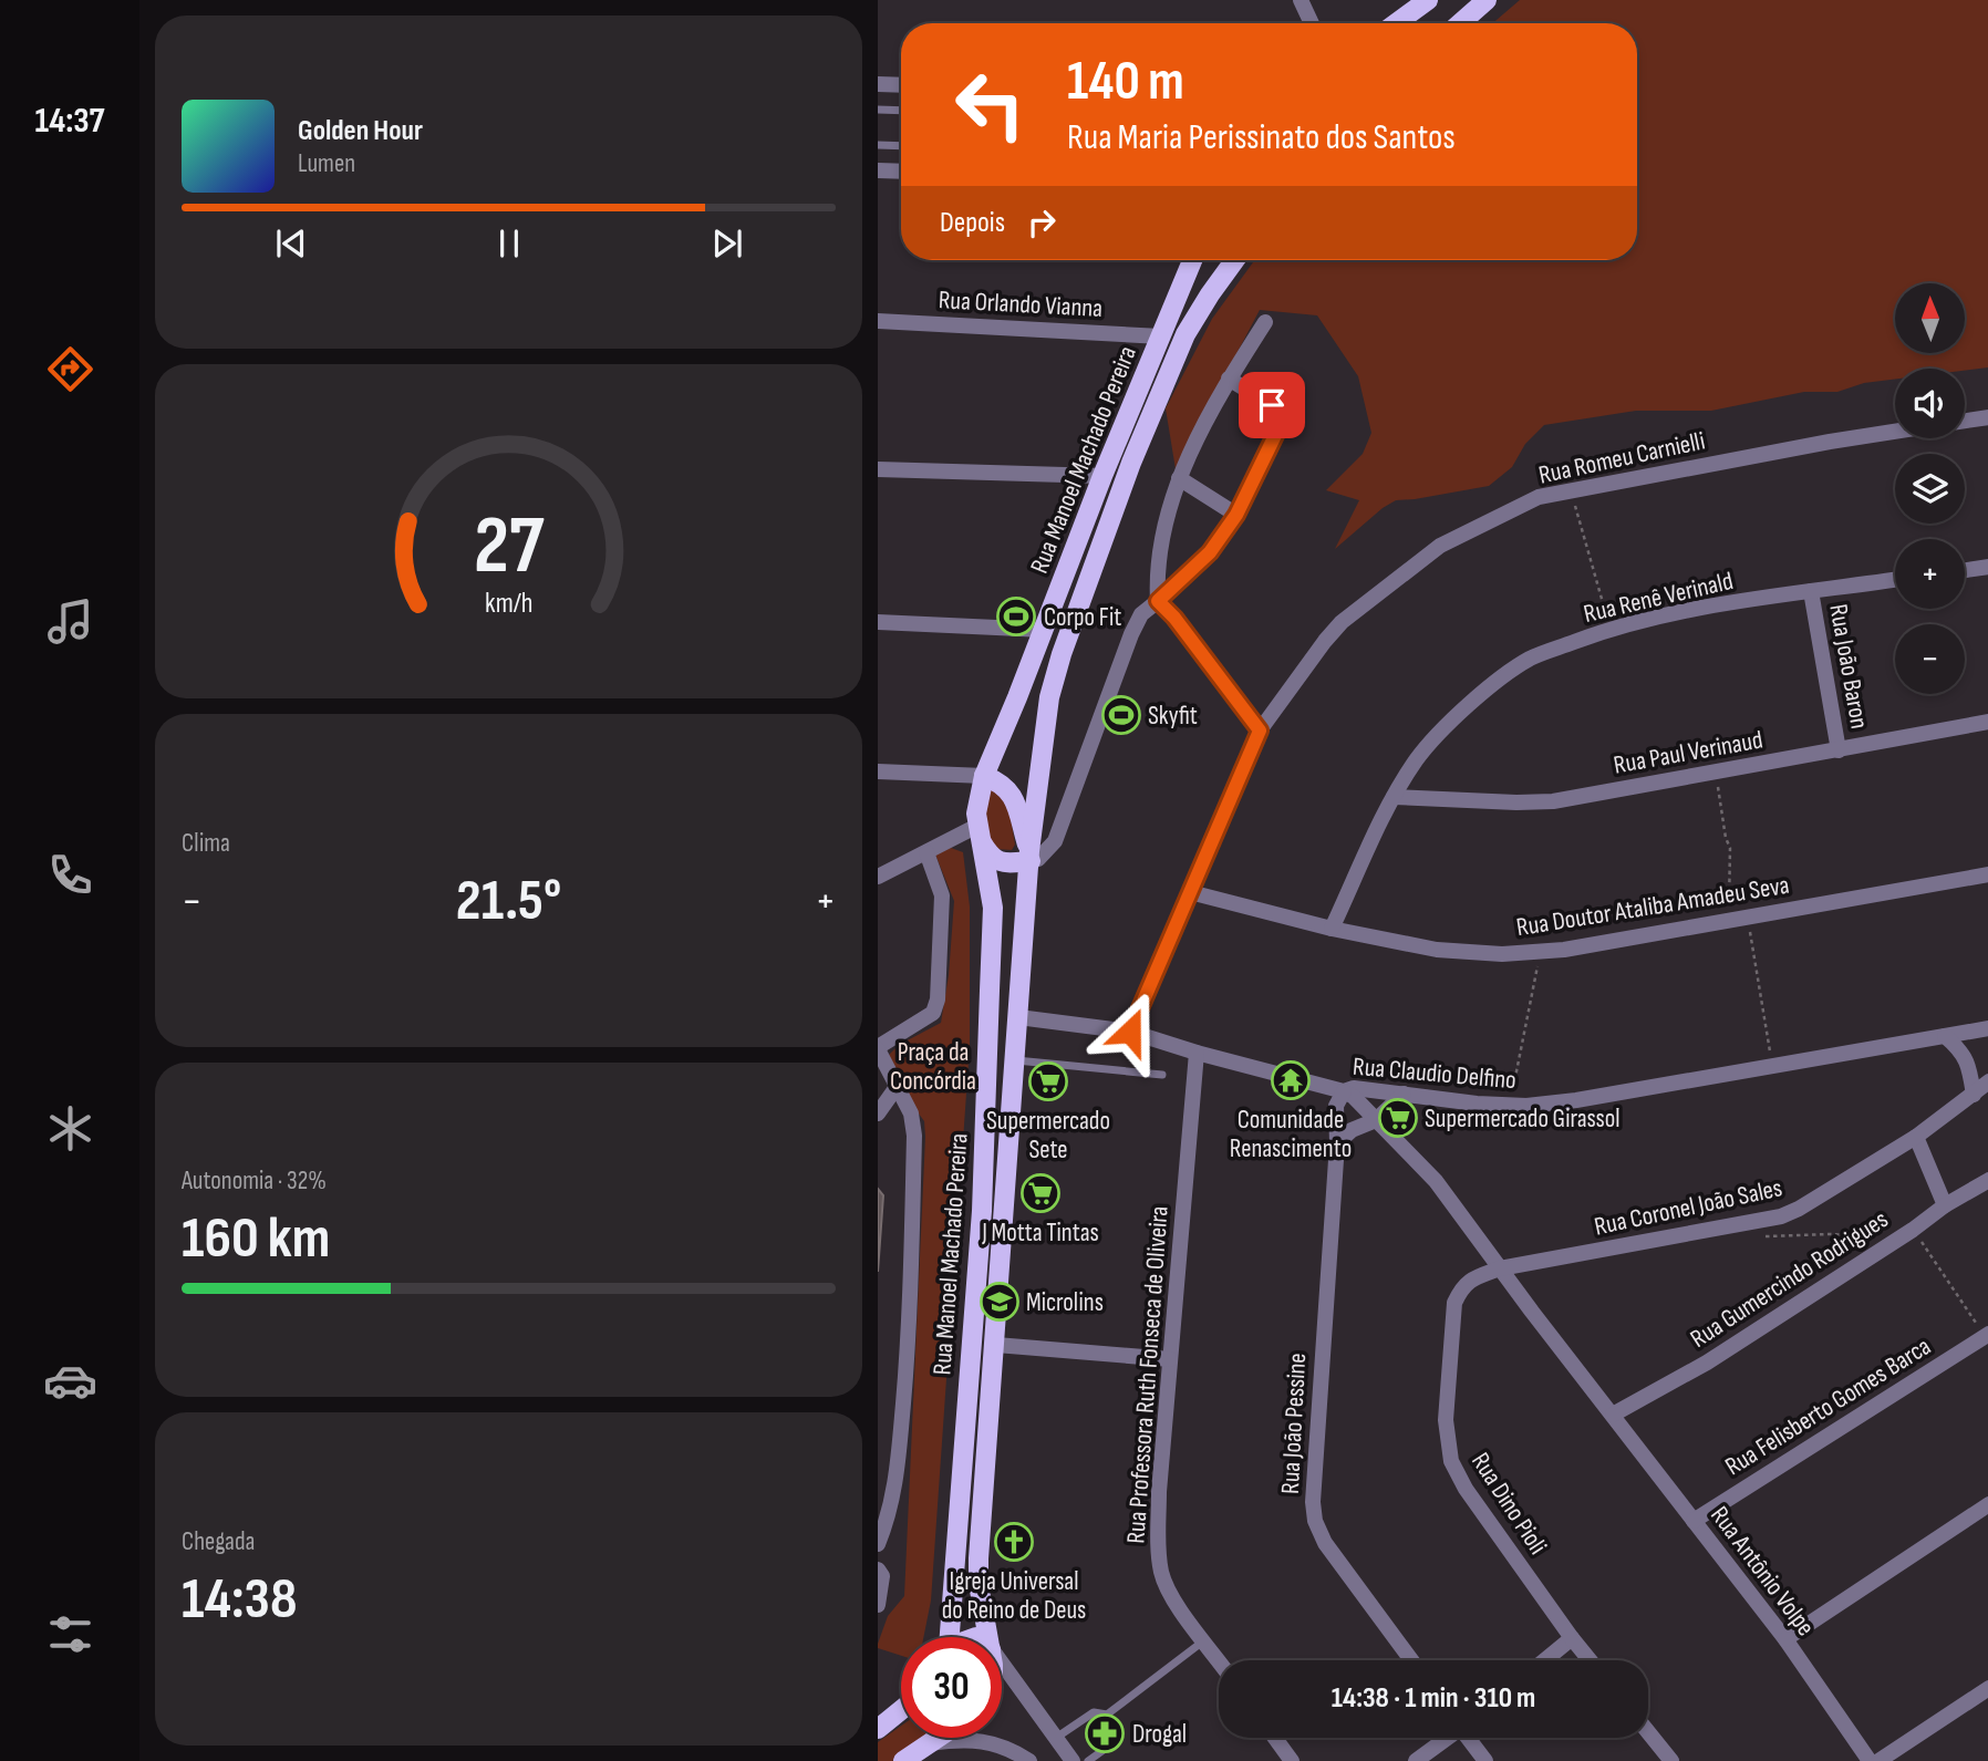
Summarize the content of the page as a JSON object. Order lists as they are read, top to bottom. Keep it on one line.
{"streets":{"main road":["Rua Manoel Machado Pereira"],"street":["Rua Orlando Vianna","Rua Romeu Carnielli","Rua Renê Verinald","Rua João Baron","Rua Paul Verinaud","Rua Doutor Ataliba Amadeu Seva","Rua Claudio Delfino","Rua Coronel João Sales","Rua Gumercindo Rodrigues","Rua Professora Ruth Fonseca de Oliveira","Rua Felisberto Gomes Barca","Rua João Pessine","Rua Dino Pioli","Rua Antônio Volpe"]},"crossings":[["Rua Orlando Vianna","Rua Manoel Machado Pereira"],["Rua Romeu Carnielli","Rua Doutor Ataliba Amadeu Seva"],["Rua Romeu Carnielli","Rua Claudio Delfino"],["Rua Manoel Machado Pereira","Rua Claudio Delfino"],["Rua Renê Verinald","Rua João Baron"],["Rua Renê Verinald","Rua Paul Verinaud"],["Rua Renê Verinald","Rua Doutor Ataliba Amadeu Seva"],["Rua João Baron","Rua Paul Verinaud"],["Rua Claudio Delfino","Rua Professora Ruth Fonseca de Oliveira"],["Rua Claudio Delfino","Rua João Pessine"],["Rua Coronel João Sales","Rua Dino Pioli"],["Rua Gumercindo Rodrigues","Rua Antônio Volpe"],["Rua Felisberto Gomes Barca","Rua Antônio Volpe"]],"parks":["Praça da Concórdia"],"places":{"sports":["Corpo Fit","Skyfit"],"temple":["Comunidade Renascimento"],"supermarket":["Supermercado Sete","Supermercado Girassol","J Motta Tintas"],"school or university":["Microlins"],"church":["Igreja Universal do Reino de Deus"],"pharmacy":["Drogal"]},"north":"top","page":{"tabs":"14:37","turn":["140 m","Rua Maria Perissinato dos Santos"],"song":["Golden Hour","Lumen"],"then":"Depois","map_buttons":["+","−"],"tile":["Clima",["Autonomia · 32%","160 km"],["Chegada","14:38"]],"heat":["−","21.5°","+"],"limit":"30","trip":"14:38 · 1 min · 310 m","gauge":["27","km/h"]}}
